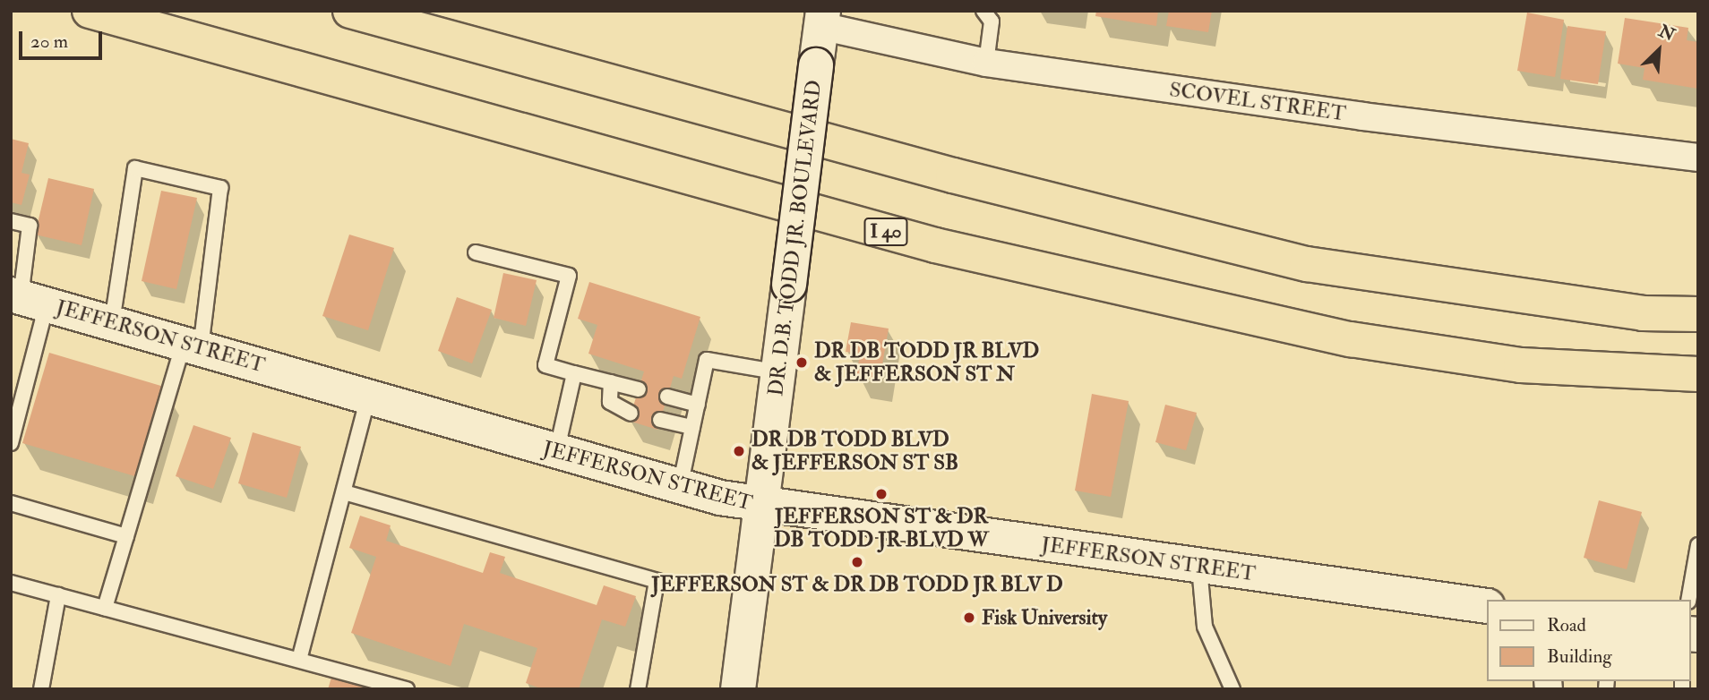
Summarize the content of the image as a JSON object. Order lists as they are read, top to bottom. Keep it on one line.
{"streets":{"highway":["I 40"],"main road":["DR. D.B. TODD JR. BOULEVARD","JEFFERSON STREET"],"street":["SCOVEL STREET"]},"crossings":[["SCOVEL STREET","DR. D.B. TODD JR. BOULEVARD"],["DR. D.B. TODD JR. BOULEVARD","JEFFERSON STREET"]],"places":["DR DB TODD JR BLVD & JEFFERSON ST N","DR DB TODD BLVD & JEFFERSON ST SB","JEFFERSON ST & DR DB TODD JR BLVD W","JEFFERSON ST & DR DB TODD JR BLV D","Fisk University"],"legend":["Road","Building"],"scale_bar":"20 m","north":"top right"}
